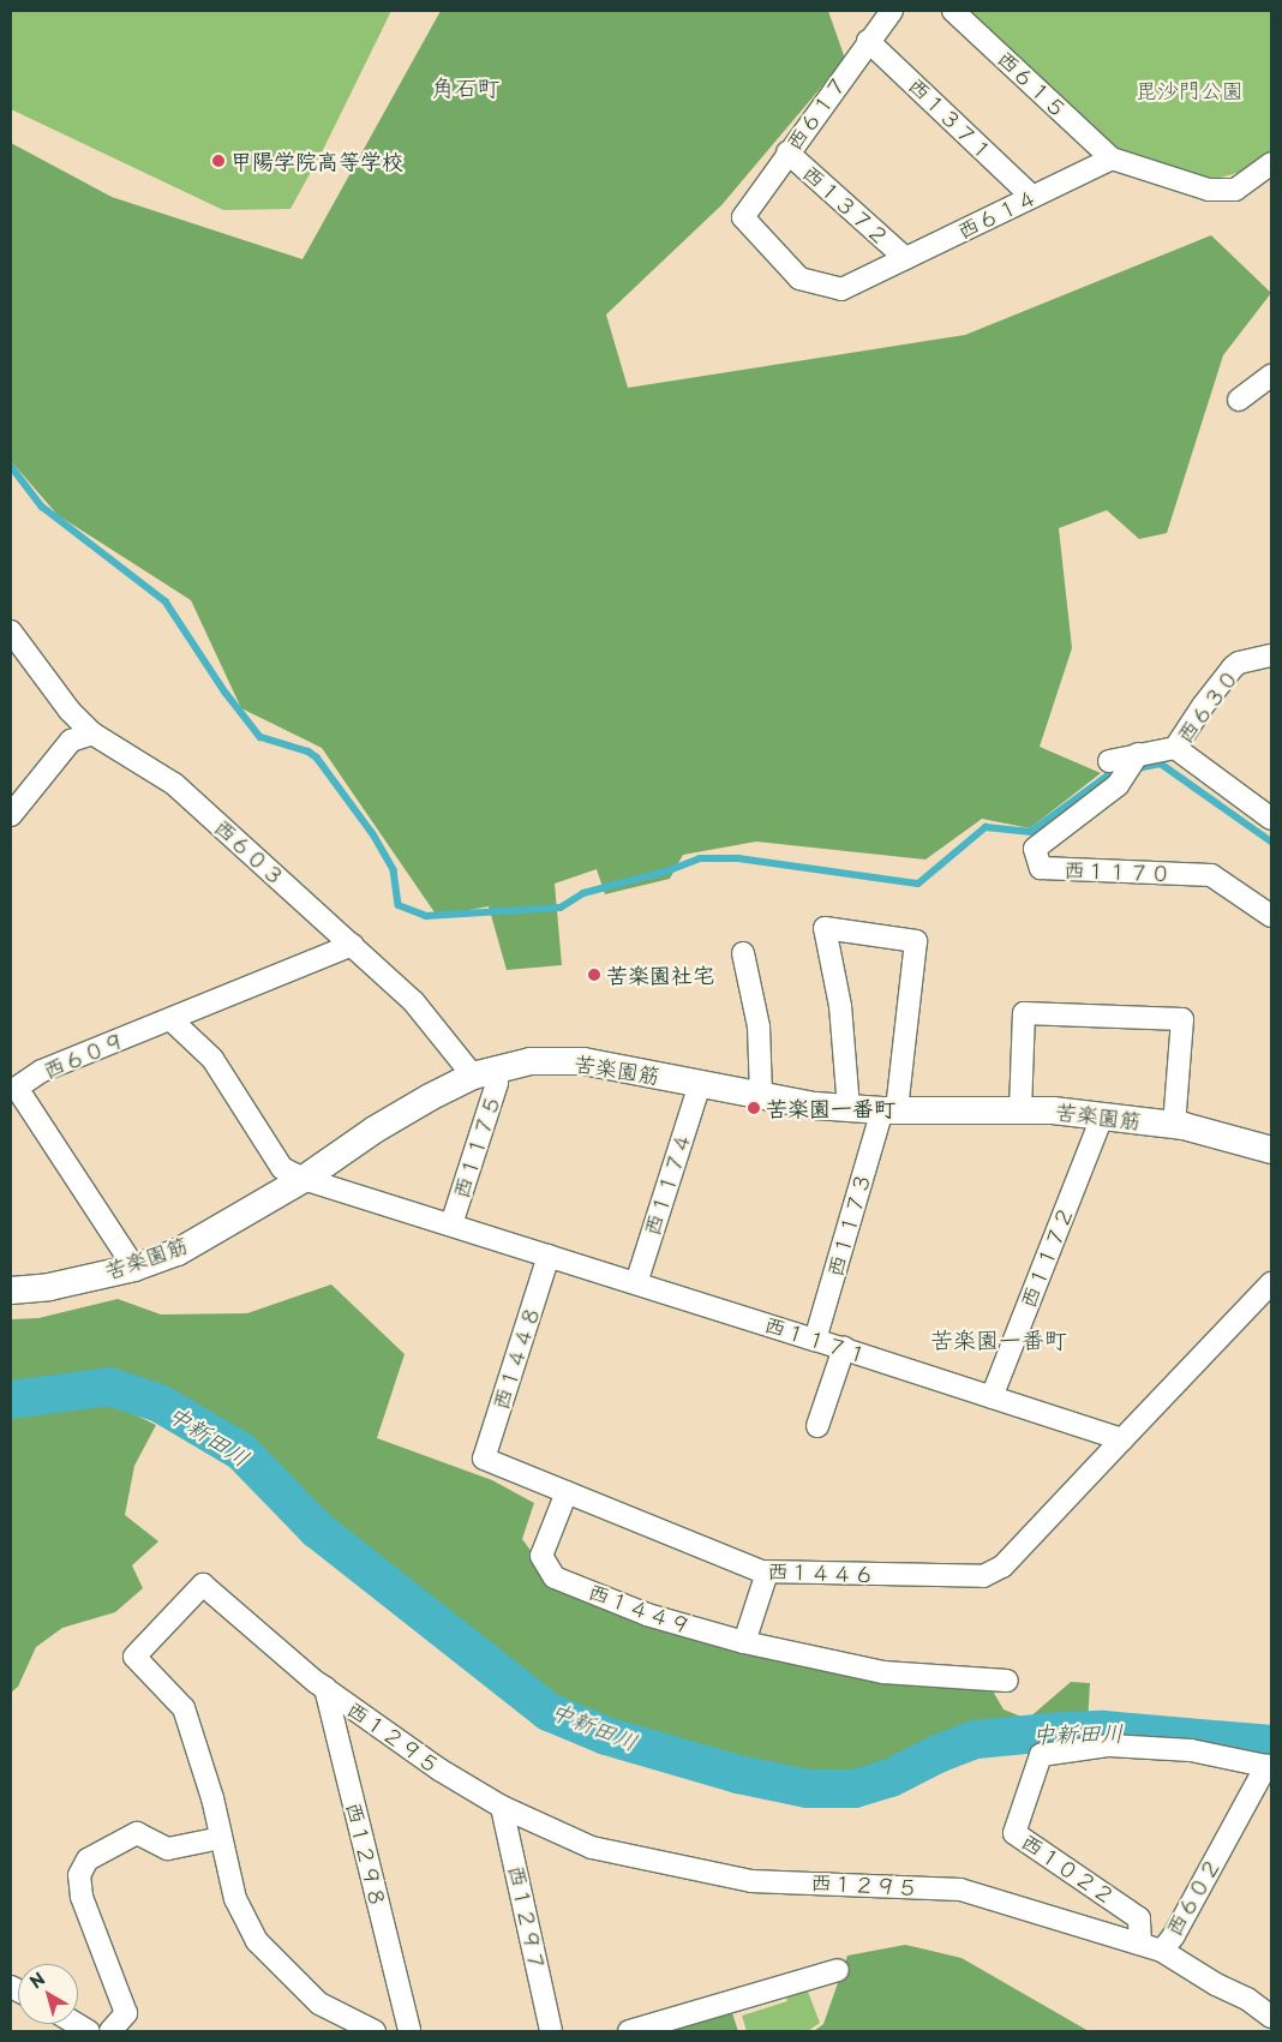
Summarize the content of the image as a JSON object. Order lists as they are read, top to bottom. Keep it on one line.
{"streets":{"street":["西６１５","西６１７","西１３７１","西１３７２","西６１４","西６３０","西６０３","西１１７０","西６０９","苦楽園筋","西１１７５","西１１７４","西１１７３","西１１７２","西１１７１","西１４４８","西１４４６","西１４４９","西１２９５","西１２９８","西１０２２","西６０２","西１２９７"]},"crossings":[["西６１５","西６１４"],["西６１７","西１３７１"],["西６１７","西１３７２"],["西６１７","西６１４"],["西１３７１","西６１４"],["西１３７２","西６１４"],["西６３０","西１１７０"],["西６０３","西６０９"],["西６０３","苦楽園筋"],["西６０３","西１１７５"],["西６０９","苦楽園筋"],["西６０９","西１１７１"],["苦楽園筋","西１１７５"],["苦楽園筋","西１１７４"],["苦楽園筋","西１１７３"],["苦楽園筋","西１１７２"],["苦楽園筋","西１１７１"],["西１１７５","西１１７１"],["西１１７４","西１１７１"],["西１１７３","西１１７１"],["西１１７２","西１１７１"],["西１１７１","西１４４８"],["西１１７１","西１４４６"],["西１４４８","西１４４６"],["西１４４６","西１４４９"],["西１２９５","西１２９８"],["西１２９５","西１０２２"],["西１２９５","西６０２"],["西１２９５","西１２９７"],["西１０２２","西６０２"]],"districts":["角石町","苦楽園一番町"],"water":["中新田川"],"parks":["毘沙門公園"],"places":["甲陽学院高等学校","苦楽園社宅","苦楽園一番町"],"north":"top left"}
